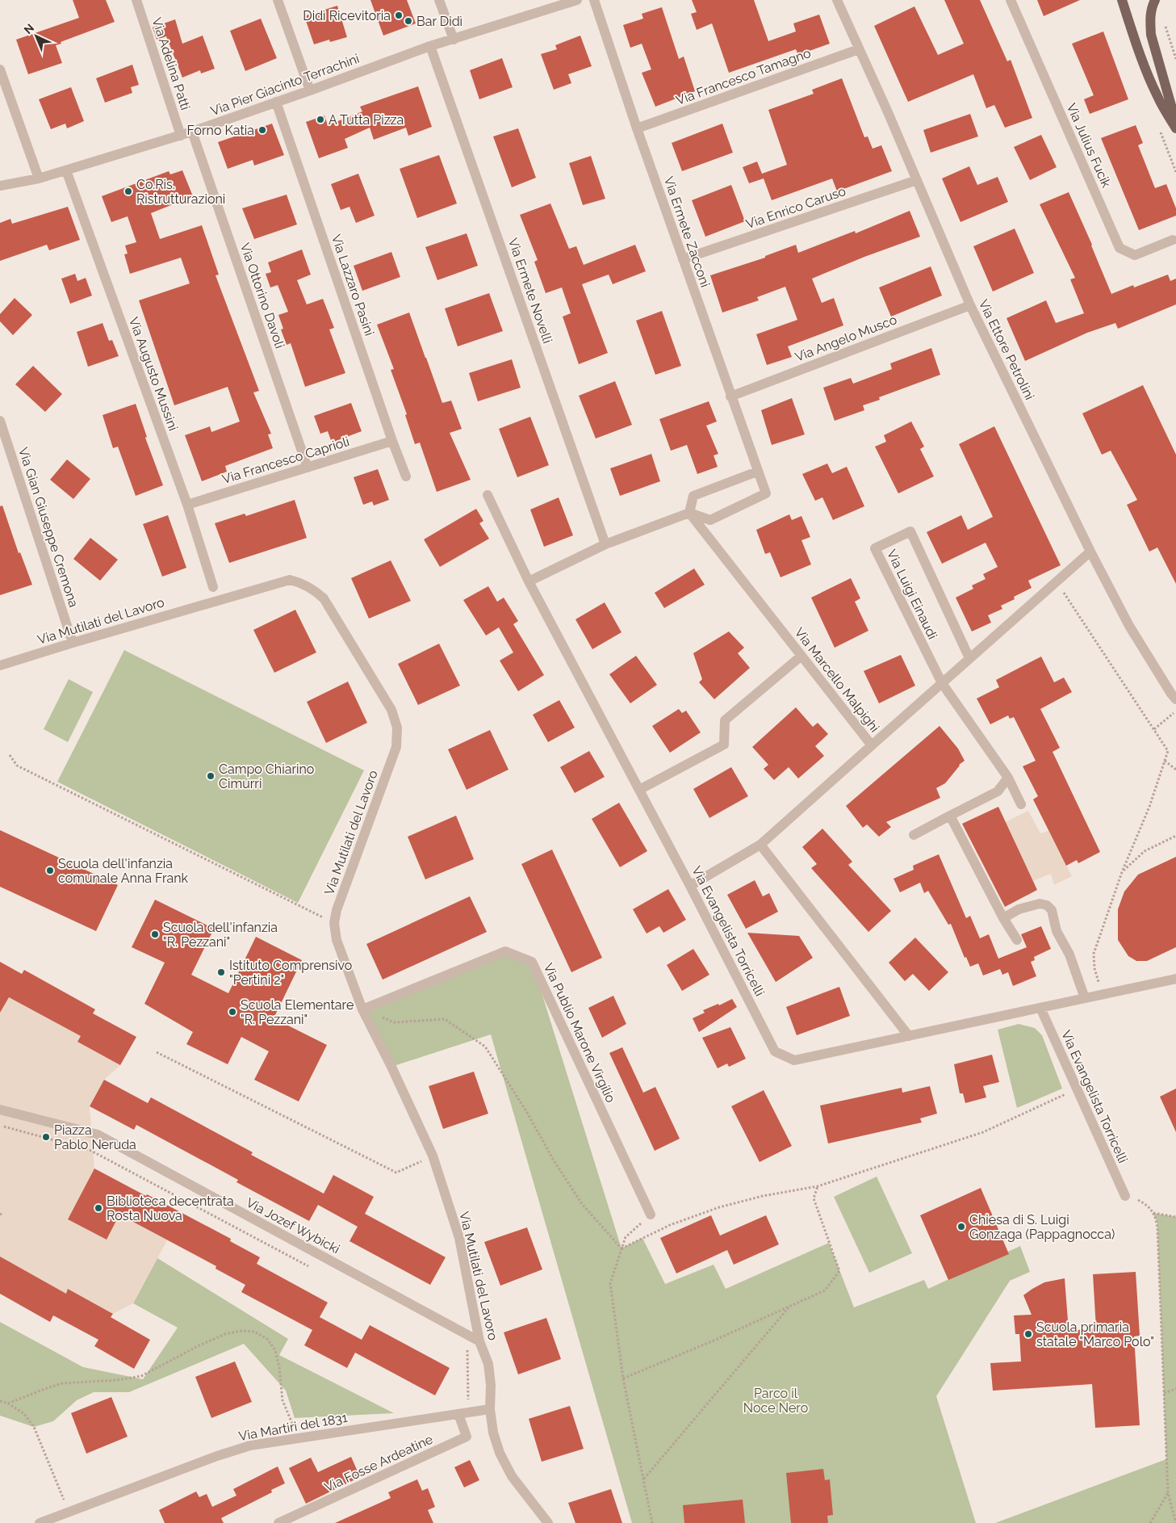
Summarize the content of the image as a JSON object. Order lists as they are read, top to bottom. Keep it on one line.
{"streets":{"street":["Via Adelina Patti","Via Francesco Tamagno","Via Pier Giacinto Terrachini","Via Julius Fucik","Via Enrico Caruso","Via Ermete Zacconi","Via Lazzaro Pasini","Via Ermete Novelli","Via Ottorino Davoli","Via Angelo Musco","Via Ettore Petrolini","Via Augusto Mussini","Via Francesco Caprioli","Via Gian Giuseppe Cremona","Via Luigi Einaudi","Via Mutilati del Lavoro","Via Marcello Malpighi","Via Evangelista Torricelli","Via Publio Marone Virgilio","Via Jozef Wybicki","Via Martiri del 1831","Via Fosse Ardeatine"]},"crossings":[["Via Adelina Patti","Via Pier Giacinto Terrachini"],["Via Francesco Tamagno","Via Ermete Zacconi"],["Via Francesco Tamagno","Via Ettore Petrolini"],["Via Pier Giacinto Terrachini","Via Lazzaro Pasini"],["Via Pier Giacinto Terrachini","Via Ermete Novelli"],["Via Pier Giacinto Terrachini","Via Ottorino Davoli"],["Via Pier Giacinto Terrachini","Via Augusto Mussini"],["Via Enrico Caruso","Via Ermete Zacconi"],["Via Enrico Caruso","Via Ettore Petrolini"],["Via Ermete Zacconi","Via Angelo Musco"],["Via Ermete Zacconi","Via Marcello Malpighi"],["Via Lazzaro Pasini","Via Francesco Caprioli"],["Via Ottorino Davoli","Via Francesco Caprioli"],["Via Angelo Musco","Via Ettore Petrolini"],["Via Augusto Mussini","Via Francesco Caprioli"],["Via Gian Giuseppe Cremona","Via Mutilati del Lavoro"],["Via Mutilati del Lavoro","Via Publio Marone Virgilio"],["Via Mutilati del Lavoro","Via Jozef Wybicki"],["Via Mutilati del Lavoro","Via Martiri del 1831"],["Via Marcello Malpighi","Via Evangelista Torricelli"],["Via Martiri del 1831","Via Fosse Ardeatine"]],"parks":["Parco il Noce Nero"],"places":["Didì Ricevitoria","Bar Didì","A Tutta Pizza","Forno Katia","Co.Ris. Ristrutturazioni","Campo Chiarino Cimurri","Scuola dell'infanzia comunale Anna Frank","Scuola dell'infanzia \"R. Pezzani\"","Istituto Comprensivo \"Pertini 2\"","Scuola Elementare \"R. Pezzani\"","Piazza Pablo Neruda","Biblioteca decentrata Rosta Nuova","Chiesa di S. Luigi Gonzaga (Pappagnocca)","Scuola primaria statale \"Marco Polo\""],"north":"top left"}
